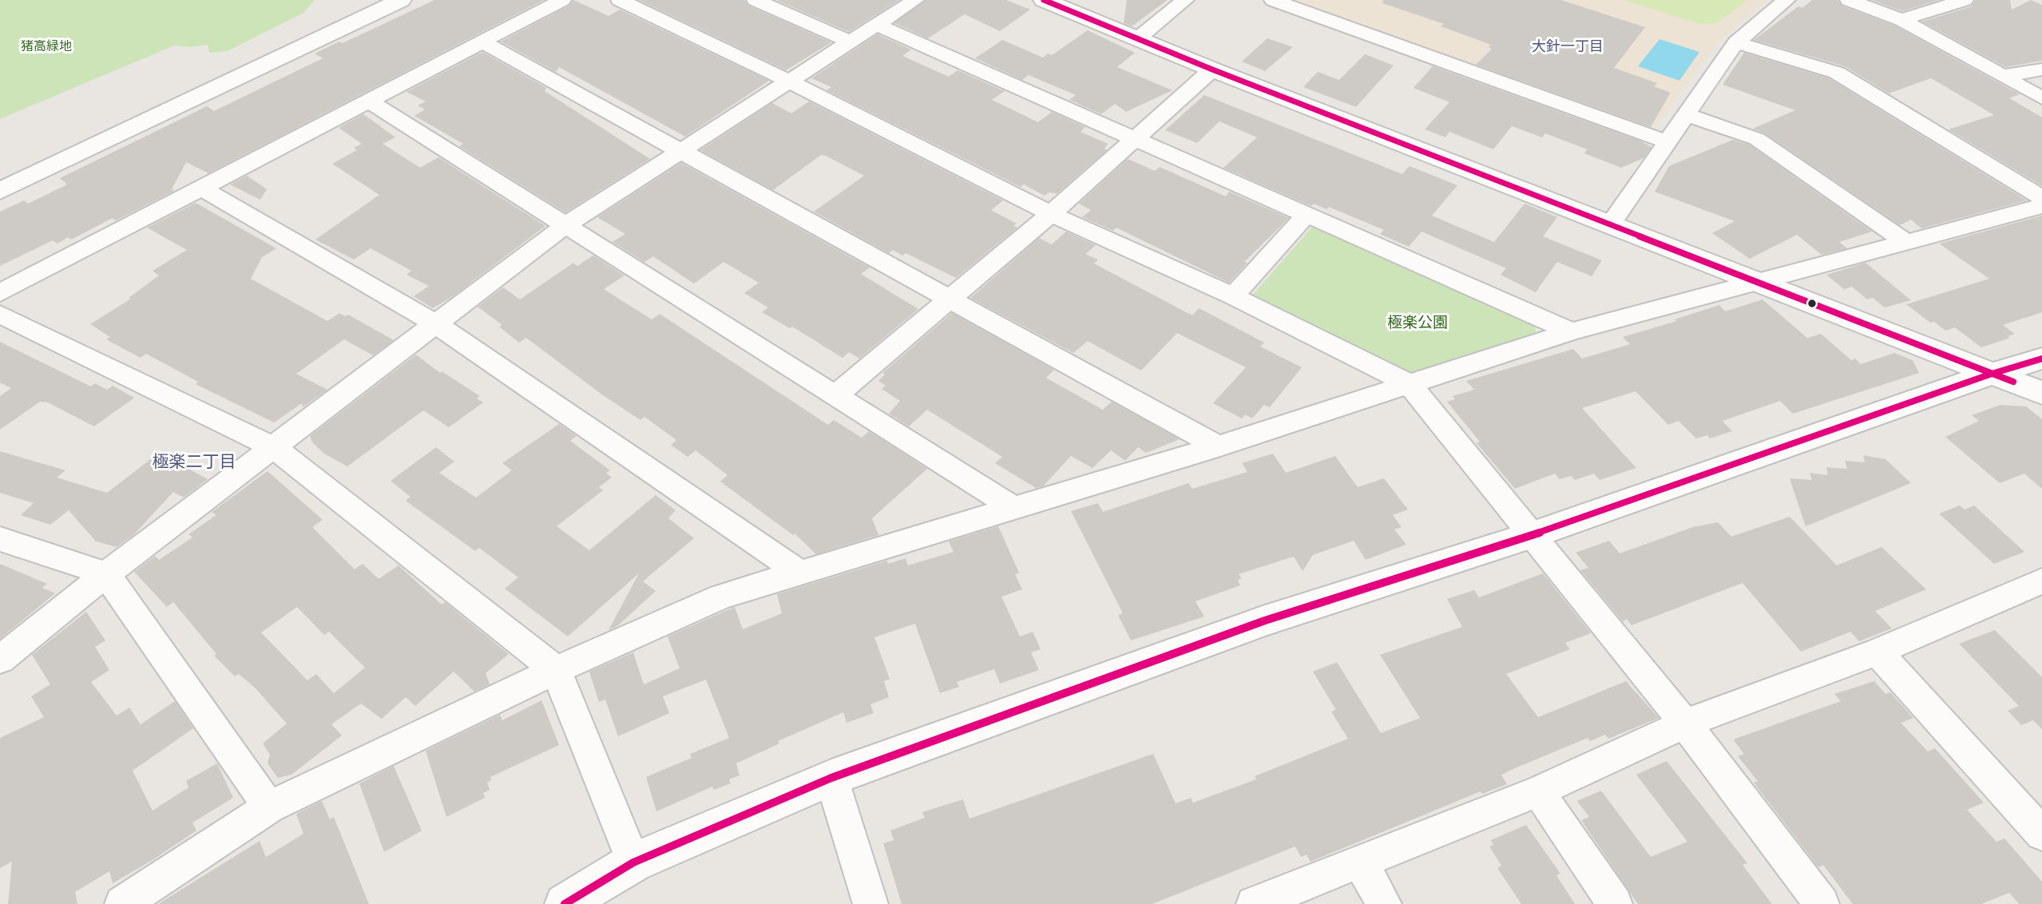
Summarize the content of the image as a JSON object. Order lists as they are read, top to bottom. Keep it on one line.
{"districts":["大針一丁目","極楽二丁目"],"parks":["猪高緑地","極楽公園"]}
